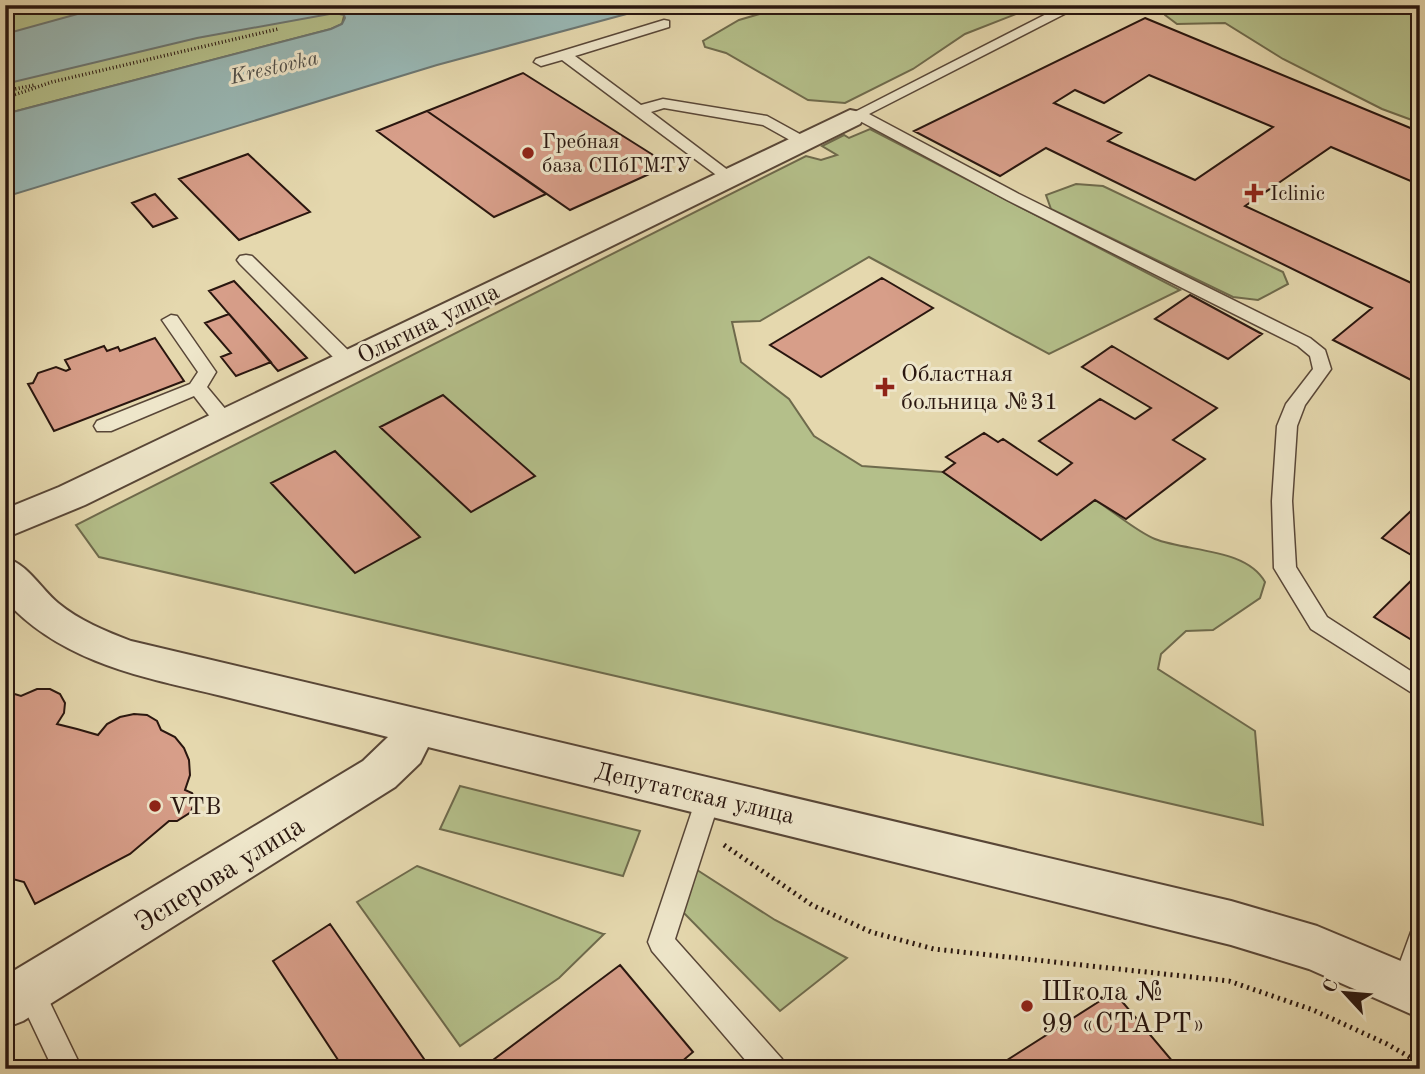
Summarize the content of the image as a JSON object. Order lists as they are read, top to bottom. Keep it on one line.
{"streets":{"street":["Ольгина улица","Депутатская улица","Эсперова улица"]},"crossings":[["Депутатская улица","Эсперова улица"]],"water":["Krestovka"],"places":{"other":["Гребная база СПбГМТУ","VTB","Школа № 99 «СТАРТ»"],"health":["Iclinic","Областная больница №31"]},"north":"top left"}
